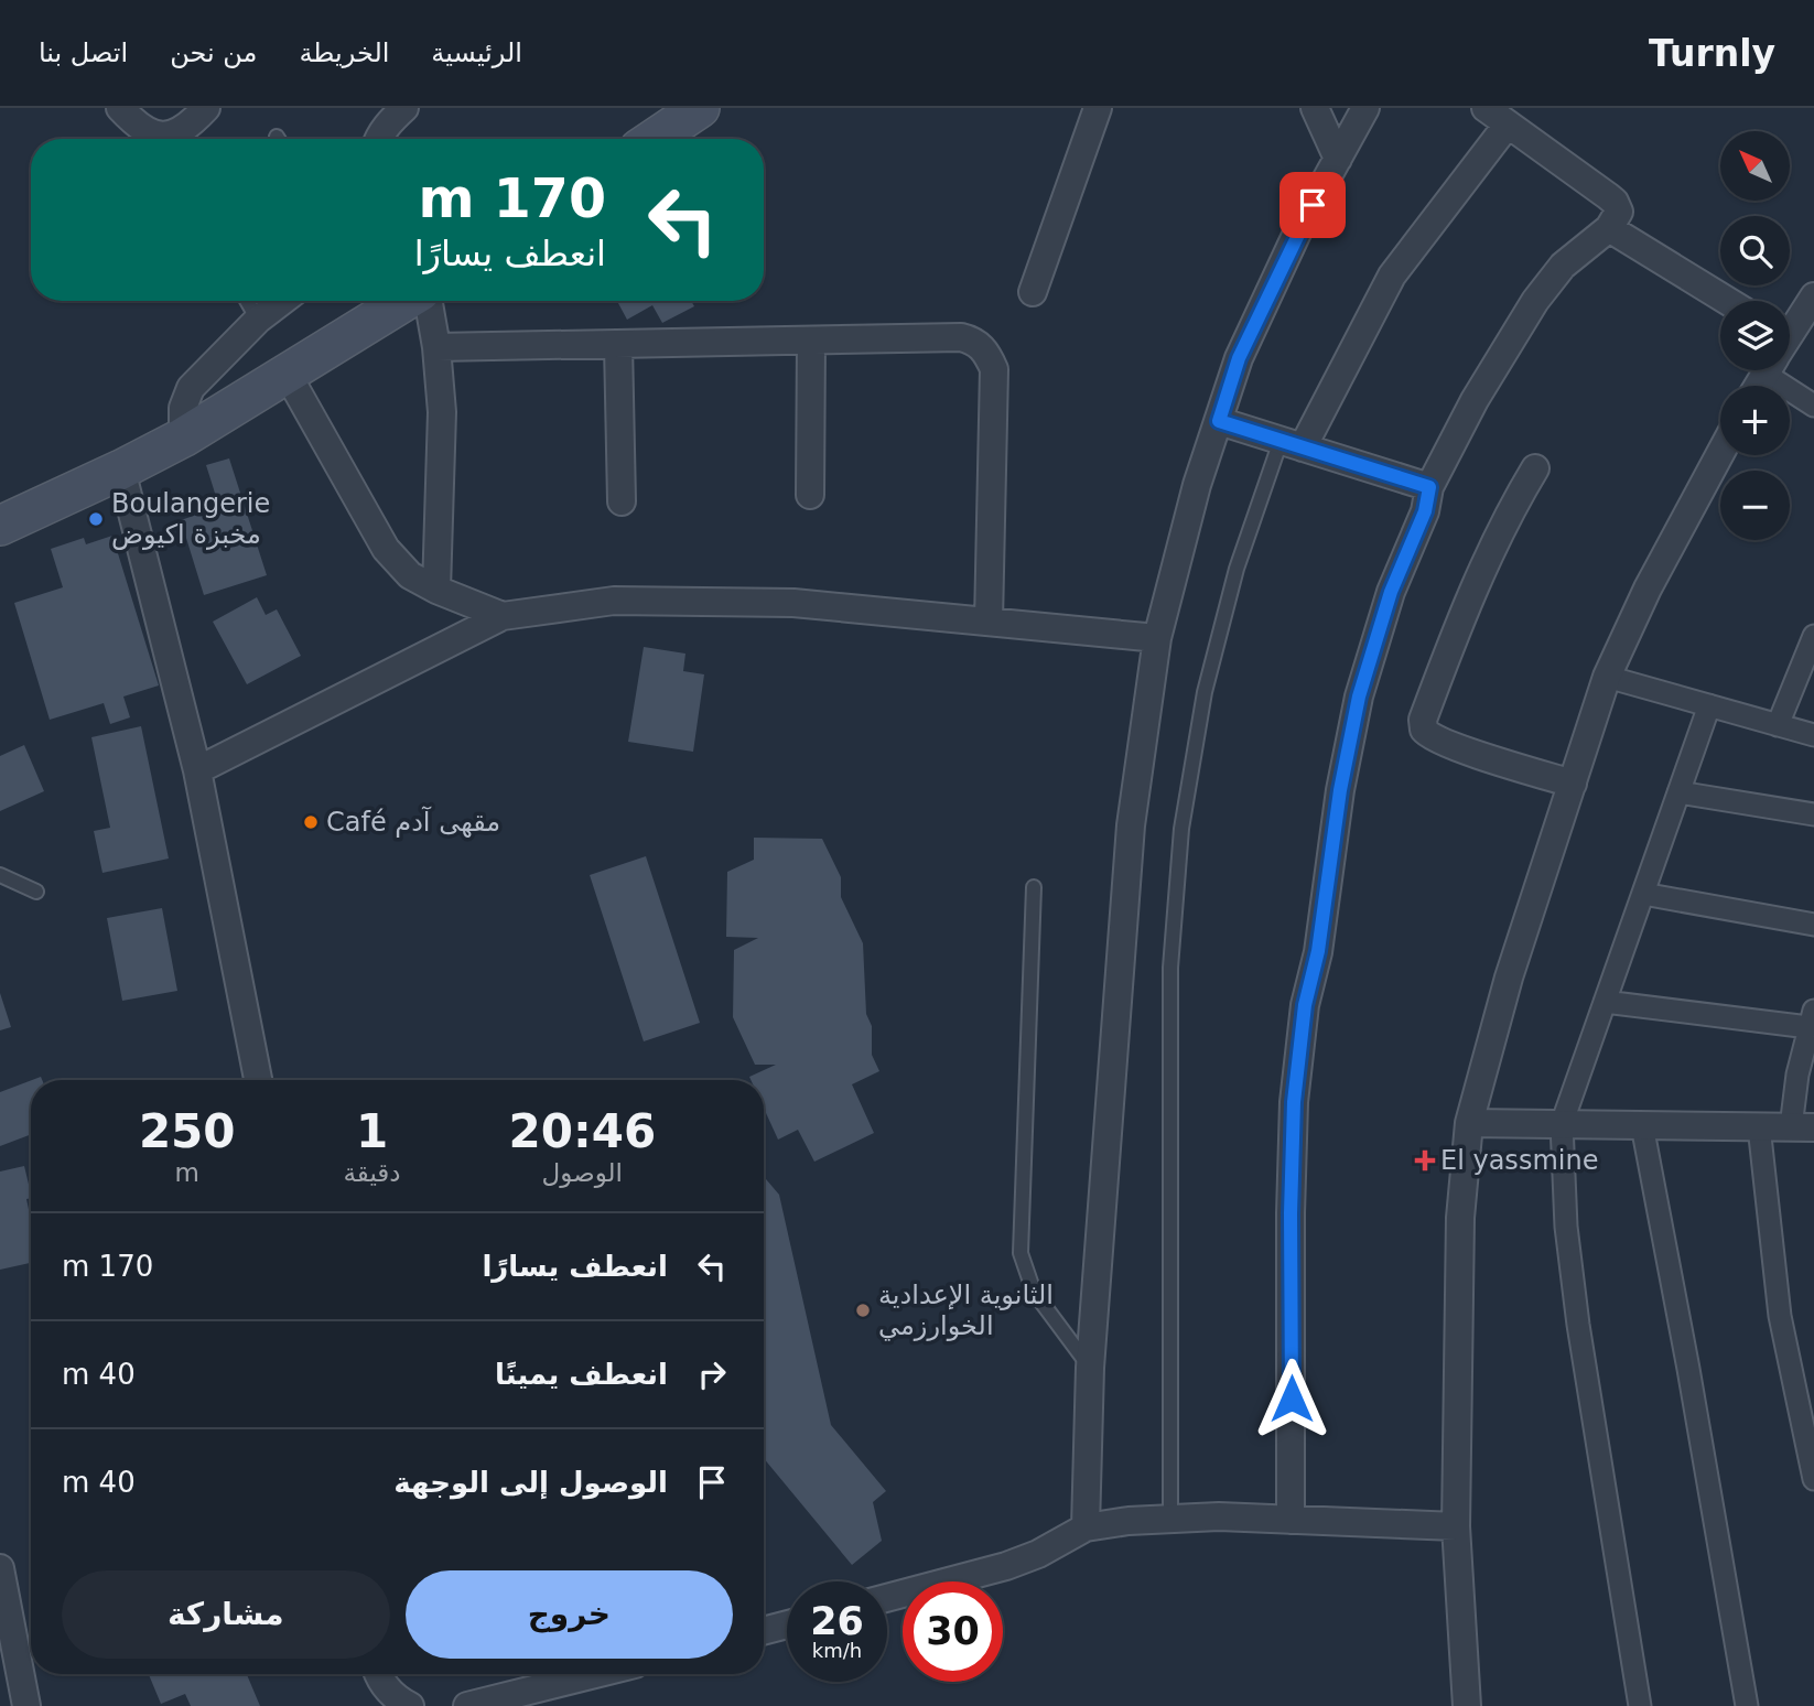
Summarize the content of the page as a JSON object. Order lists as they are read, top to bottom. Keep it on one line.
{"places":{"other":["Boulangerie مخبزة اكيوض","Café مقهى آدم","الثانوية الإعدادية الخوارزمي"],"health":["El yassmine"]},"north":"top left","page":{"header":"Turnly","nav":["الرئيسية","الخريطة","من نحن","اتصل بنا"],"map_buttons":["+","−"],"turn":["170 m","انعطف يسارًا"],"eta":["20:46","الوصول","1","دقيقة","250","m"],"list":[{"name":"انعطف يسارًا","value":"170 m"},{"name":"انعطف يمينًا","value":"40 m"},{"name":"الوصول إلى الوجهة","value":"40 m"}],"buttons":["خروج","مشاركة"],"speed":"26 km/h","limit":"30"}}
